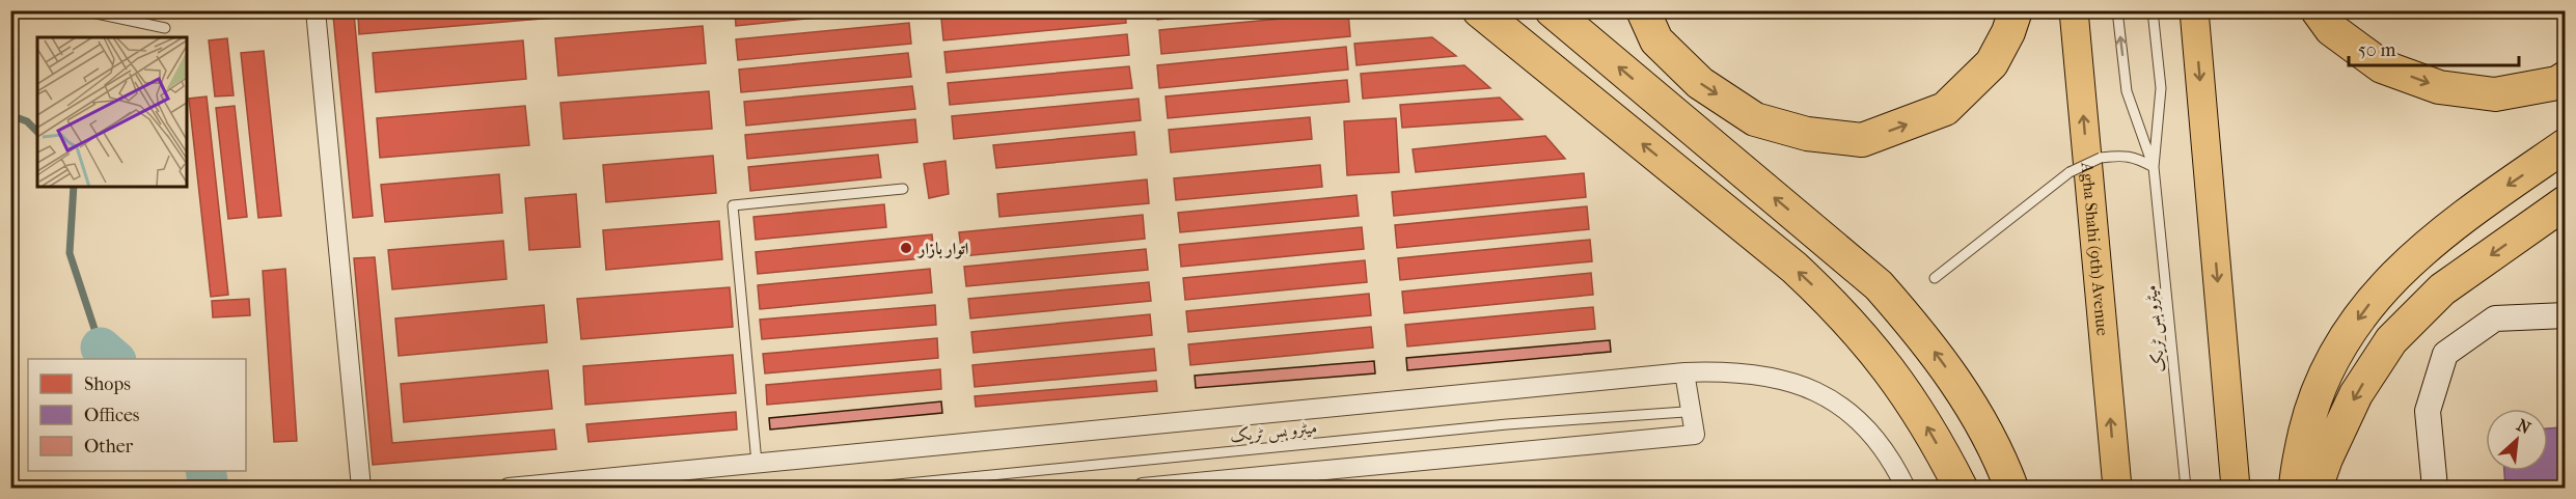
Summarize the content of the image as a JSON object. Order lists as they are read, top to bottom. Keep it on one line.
{"streets":{"main road":["Agha Shahi (9th) Avenue"],"lane":["میٹرو بس ٹریک"]},"places":["اتوار بازار"],"legend":["Shops","Offices","Other"],"scale_bar":"50 m","north":"top right"}
